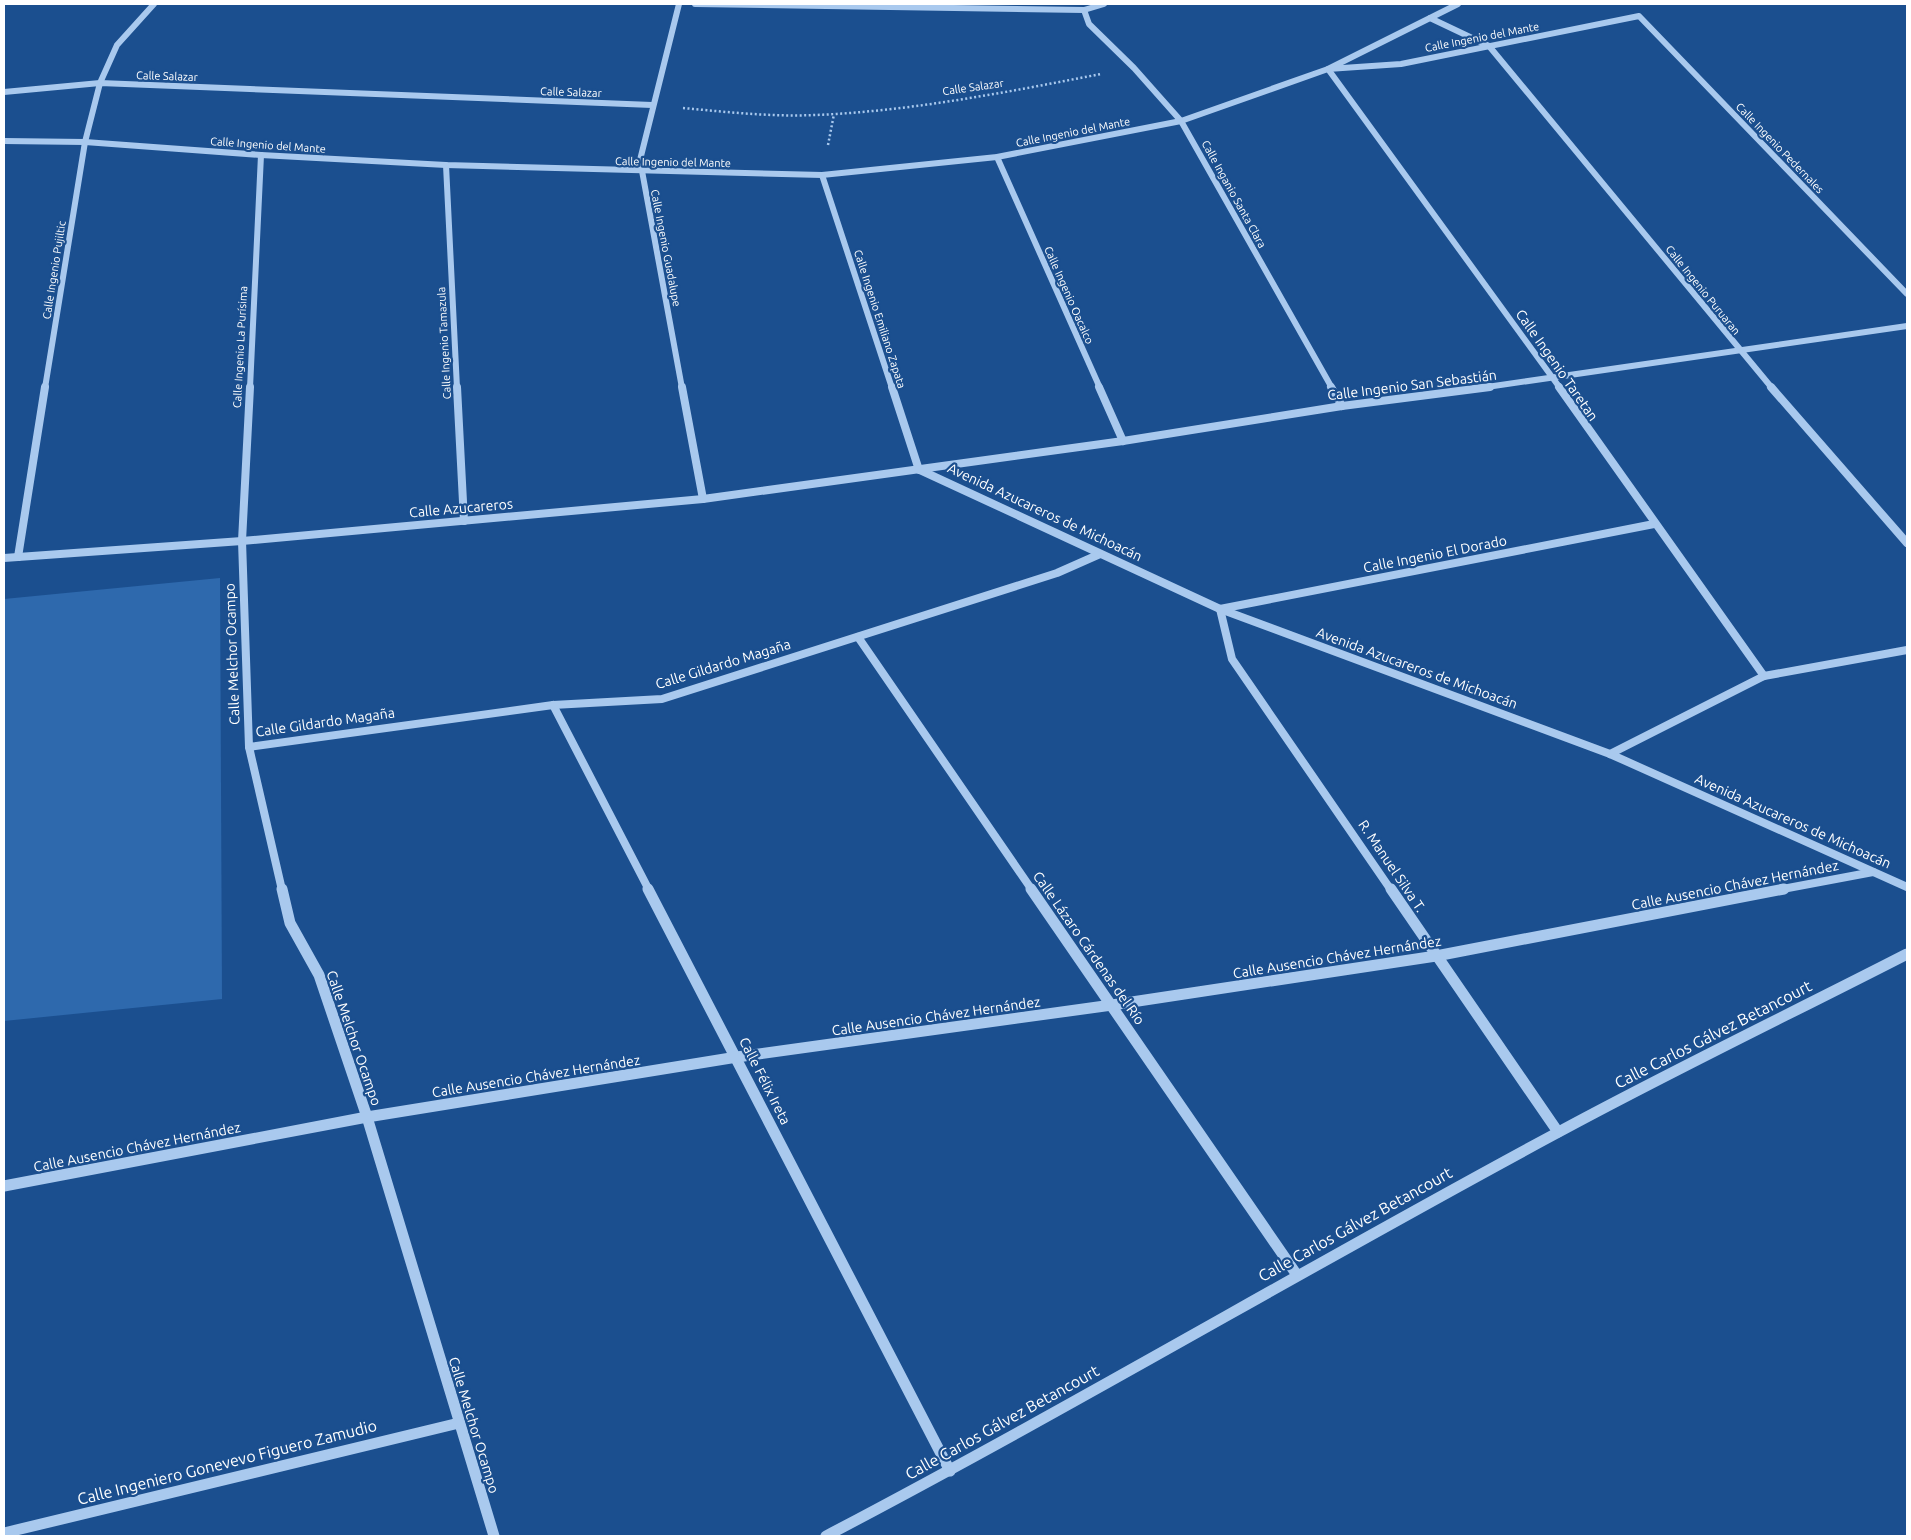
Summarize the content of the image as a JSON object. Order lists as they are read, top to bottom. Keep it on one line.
{"streets":{"street":["Calle Ingenio del Mante","Calle Salazar","Calle Ingenio Pedernales","Calle Inganio Santa Clara","Calle Ingenio Guadalupe","Calle Ingenio Pujiltic","Calle Ingenio Puruaran","Calle Ingenio Oacalco","Calle Ingenio Emiliano Zapata","Calle Ingenio Tamazula","Calle Ingenio La Purísima","Calle Ingenio Taretan","Calle Ingenio San Sebastián","Calle Azucareros","Avenida Azucareros de Michoacán","Calle Ingenio El Dorado","Calle Melchor Ocampo","Calle Gildardo Magaña","R. Manuel Silva T.","Calle Ausencio Chávez Hernández","Calle Lázaro Cárdenas del Río","Calle Carlos Gálvez Betancourt","Calle Félix Ireta","Calle Ingeniero Gonevevo Figuero Zamudio"]},"crossings":[["Calle Ingenio del Mante","Calle Ingenio Pedernales"],["Calle Ingenio del Mante","Calle Inganio Santa Clara"],["Calle Ingenio del Mante","Calle Ingenio Guadalupe"],["Calle Ingenio del Mante","Calle Ingenio Pujiltic"],["Calle Ingenio del Mante","Calle Ingenio Puruaran"],["Calle Ingenio del Mante","Calle Ingenio Oacalco"],["Calle Ingenio del Mante","Calle Ingenio Emiliano Zapata"],["Calle Ingenio del Mante","Calle Ingenio Tamazula"],["Calle Ingenio del Mante","Calle Ingenio La Purísima"],["Calle Ingenio del Mante","Calle Ingenio Taretan"],["Calle Salazar","Calle Inganio Santa Clara"],["Calle Salazar","Calle Ingenio Guadalupe"],["Calle Salazar","Calle Ingenio Pujiltic"],["Calle Inganio Santa Clara","Calle Ingenio San Sebastián"],["Calle Ingenio Guadalupe","Calle Azucareros"],["Calle Ingenio Pujiltic","Calle Azucareros"],["Calle Ingenio Puruaran","Calle Ingenio San Sebastián"],["Calle Ingenio Oacalco","Calle Ingenio San Sebastián"],["Calle Ingenio Emiliano Zapata","Calle Ingenio San Sebastián"],["Calle Ingenio Emiliano Zapata","Calle Azucareros"],["Calle Ingenio Emiliano Zapata","Avenida Azucareros de Michoacán"],["Calle Ingenio Tamazula","Calle Azucareros"],["Calle Ingenio La Purísima","Calle Azucareros"],["Calle Ingenio La Purísima","Calle Melchor Ocampo"],["Calle Ingenio Taretan","Calle Ingenio San Sebastián"],["Calle Ingenio Taretan","Calle Ingenio El Dorado"],["Calle Ingenio San Sebastián","Calle Azucareros"],["Calle Ingenio San Sebastián","Avenida Azucareros de Michoacán"],["Calle Azucareros","Avenida Azucareros de Michoacán"],["Calle Azucareros","Calle Melchor Ocampo"],["Avenida Azucareros de Michoacán","Calle Ingenio El Dorado"],["Avenida Azucareros de Michoacán","Calle Gildardo Magaña"],["Avenida Azucareros de Michoacán","R. Manuel Silva T."],["Avenida Azucareros de Michoacán","Calle Ausencio Chávez Hernández"],["Calle Ingenio El Dorado","R. Manuel Silva T."],["Calle Melchor Ocampo","Calle Gildardo Magaña"],["Calle Melchor Ocampo","Calle Ausencio Chávez Hernández"],["Calle Melchor Ocampo","Calle Ingeniero Gonevevo Figuero Zamudio"],["Calle Gildardo Magaña","Calle Lázaro Cárdenas del Río"],["Calle Gildardo Magaña","Calle Félix Ireta"],["R. Manuel Silva T.","Calle Ausencio Chávez Hernández"],["R. Manuel Silva T.","Calle Carlos Gálvez Betancourt"],["Calle Ausencio Chávez Hernández","Calle Lázaro Cárdenas del Río"],["Calle Ausencio Chávez Hernández","Calle Félix Ireta"],["Calle Lázaro Cárdenas del Río","Calle Carlos Gálvez Betancourt"],["Calle Carlos Gálvez Betancourt","Calle Félix Ireta"]]}
